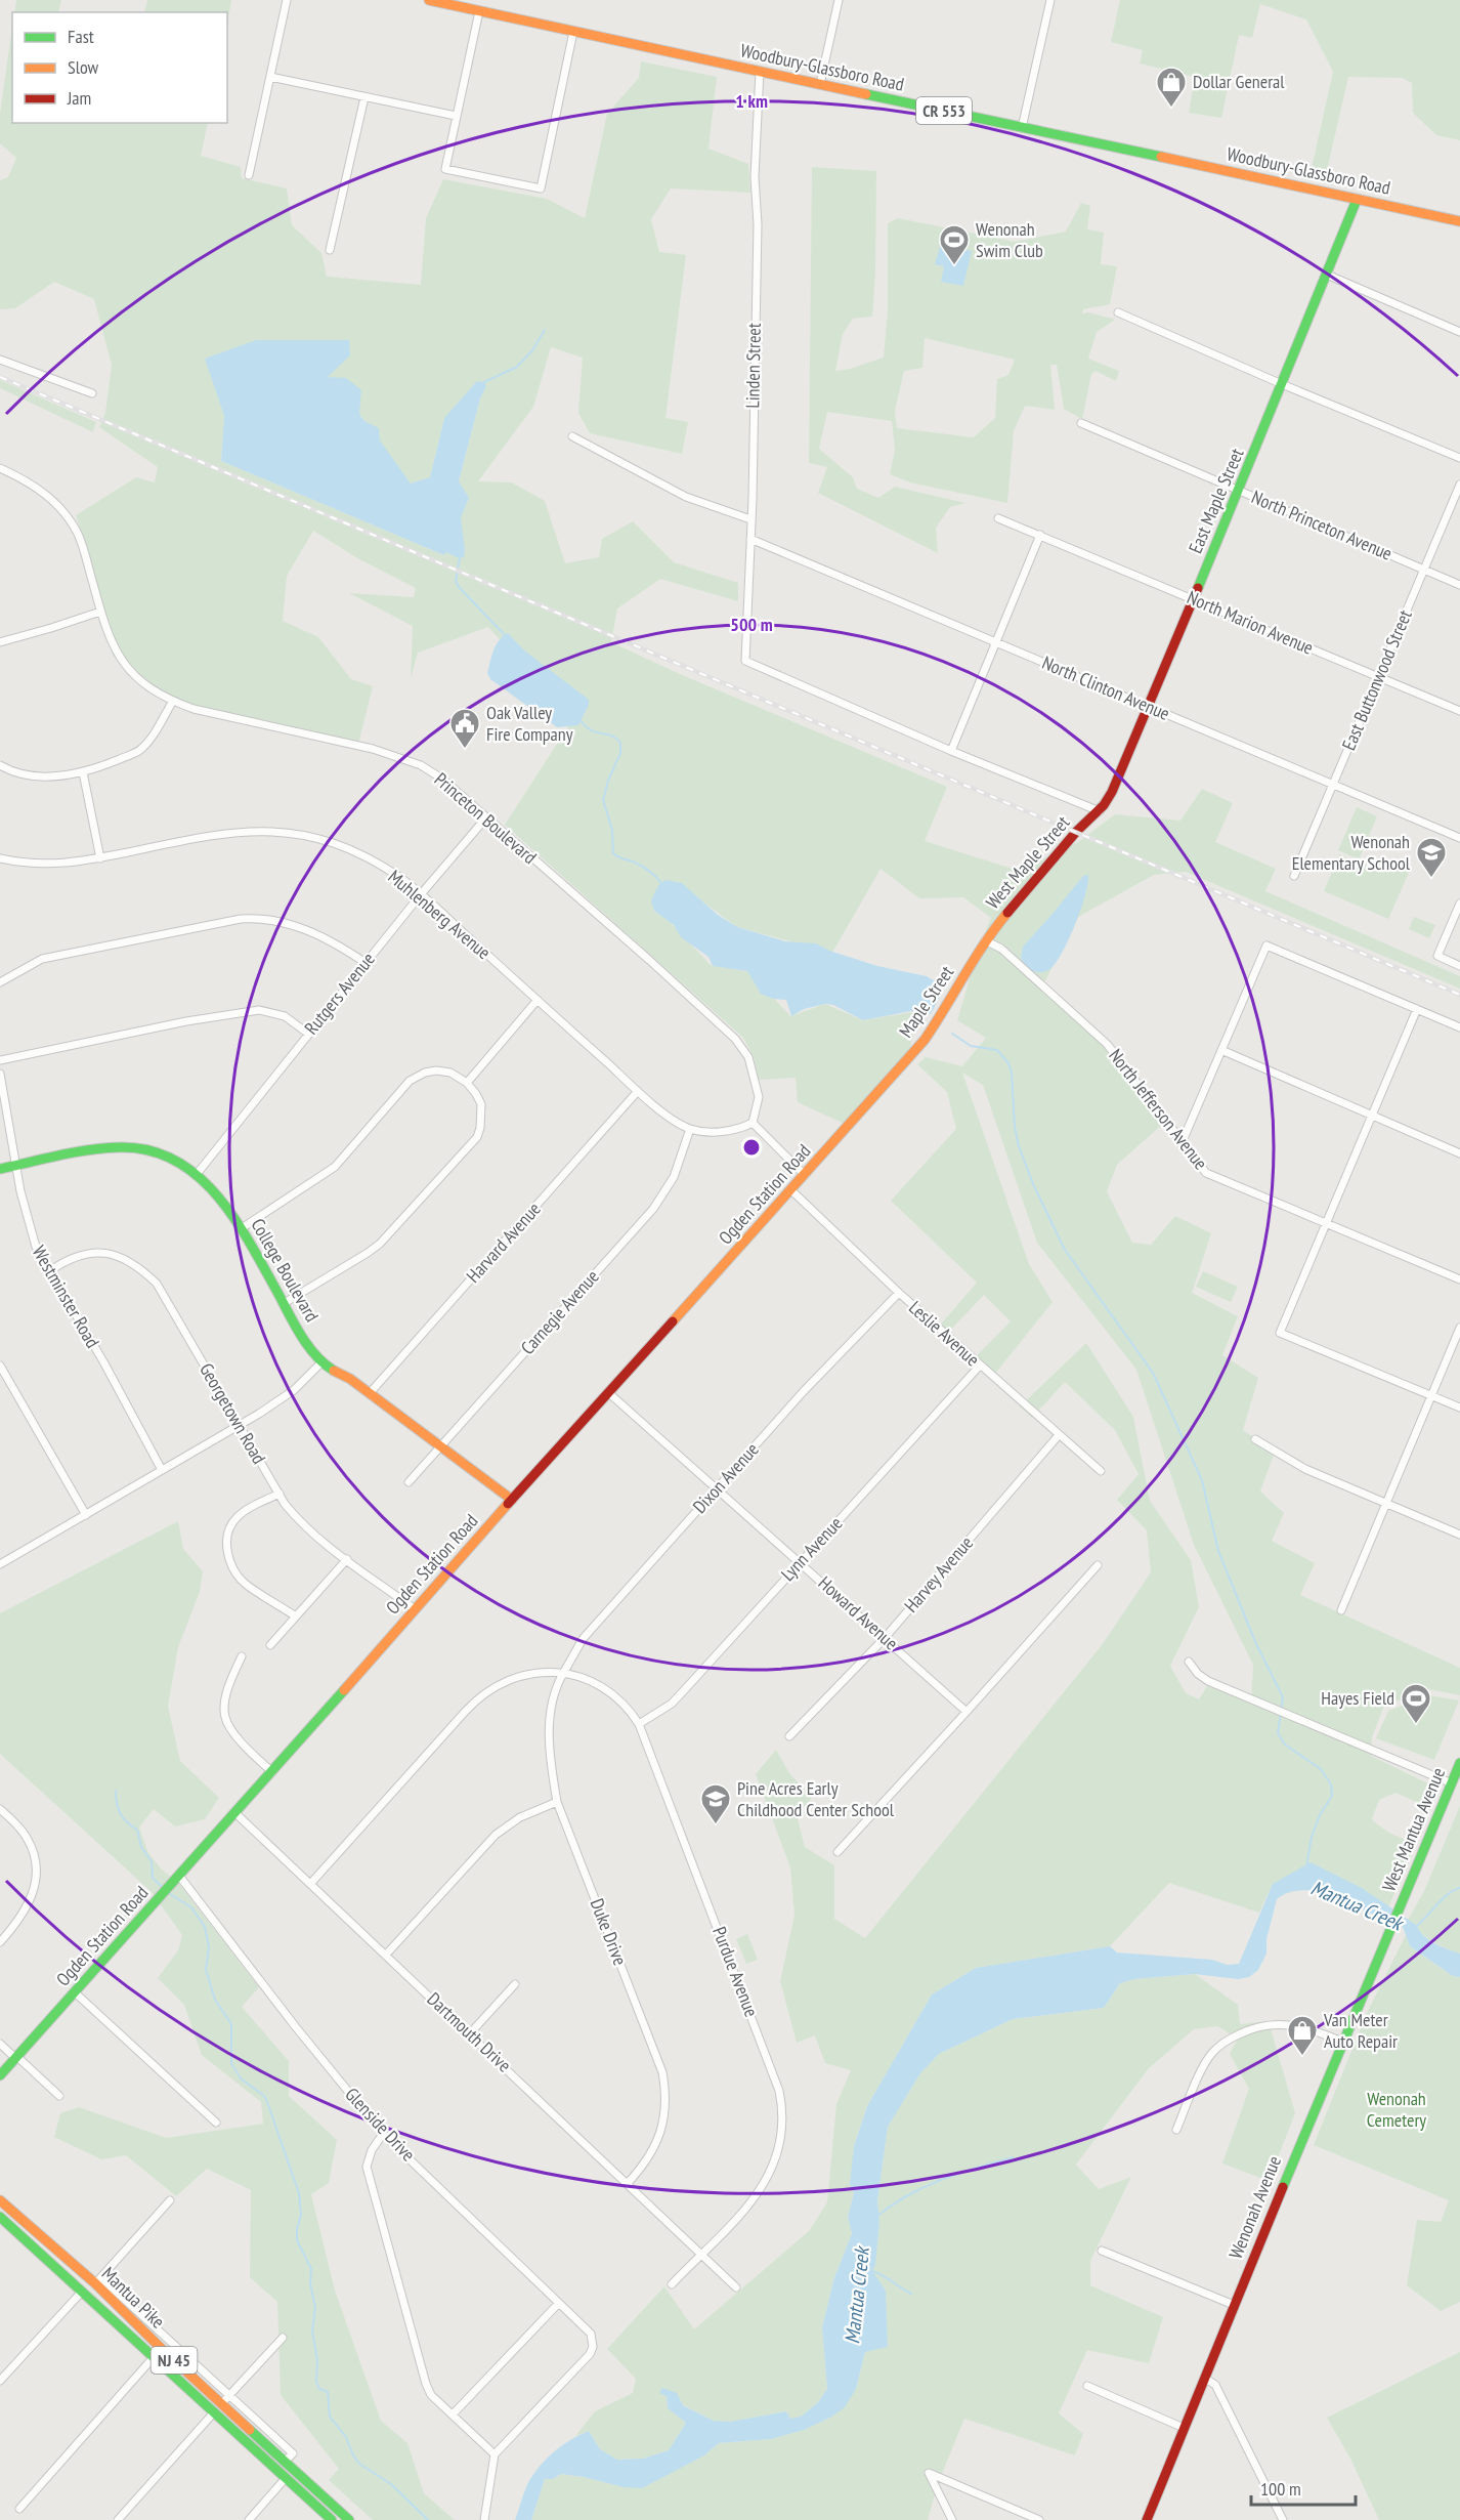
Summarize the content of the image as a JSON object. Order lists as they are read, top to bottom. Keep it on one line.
{"streets":{"street":["Woodbury-Glassboro Road","CR 553","Linden Street","East Maple Street","North Princeton Avenue","North Marion Avenue","East Buttonwood Street","North Clinton Avenue","Princeton Boulevard","West Maple Street","Muhlenberg Avenue","Rutgers Avenue","Maple Street","North Jefferson Avenue","Ogden Station Road","Harvard Avenue","College Boulevard","Westminster Road","Carnegie Avenue","Leslie Avenue","Georgetown Road","Dixon Avenue","Lynn Avenue","Harvey Avenue","Howard Avenue","West Mantua Avenue","Duke Drive","Purdue Avenue","Dartmouth Drive","Glenside Drive","Wenonah Avenue","Mantua Pike","NJ 45"]},"crossings":[["Woodbury-Glassboro Road","Linden Street"],["Woodbury-Glassboro Road","East Maple Street"],["Linden Street","North Clinton Avenue"],["East Maple Street","North Princeton Avenue"],["East Maple Street","North Marion Avenue"],["East Maple Street","North Clinton Avenue"],["East Maple Street","West Maple Street"],["North Princeton Avenue","East Buttonwood Street"],["North Marion Avenue","East Buttonwood Street"],["East Buttonwood Street","North Clinton Avenue"],["Princeton Boulevard","Muhlenberg Avenue"],["Princeton Boulevard","Rutgers Avenue"],["West Maple Street","Maple Street"],["West Maple Street","North Jefferson Avenue"],["Muhlenberg Avenue","Rutgers Avenue"],["Muhlenberg Avenue","Harvard Avenue"],["Muhlenberg Avenue","Carnegie Avenue"],["Rutgers Avenue","College Boulevard"],["Maple Street","North Jefferson Avenue"],["Maple Street","Ogden Station Road"],["Ogden Station Road","College Boulevard"],["Ogden Station Road","Leslie Avenue"],["Ogden Station Road","Georgetown Road"],["Ogden Station Road","Howard Avenue"],["Ogden Station Road","Dartmouth Drive"],["Ogden Station Road","Glenside Drive"],["Harvard Avenue","College Boulevard"],["College Boulevard","Westminster Road"],["College Boulevard","Carnegie Avenue"],["Westminster Road","Georgetown Road"],["Leslie Avenue","Dixon Avenue"],["Leslie Avenue","Lynn Avenue"],["Leslie Avenue","Harvey Avenue"],["Dixon Avenue","Howard Avenue"],["Dixon Avenue","Duke Drive"],["Dixon Avenue","Purdue Avenue"],["Lynn Avenue","Howard Avenue"],["Lynn Avenue","Purdue Avenue"],["Harvey Avenue","Howard Avenue"],["West Mantua Avenue","Wenonah Avenue"],["Duke Drive","Purdue Avenue"],["Duke Drive","Dartmouth Drive"],["Purdue Avenue","Dartmouth Drive"]],"water":["Mantua Creek"],"parks":["Wenonah Cemetery"],"places":{"shop":["Dollar General","Van Meter Auto Repair"],"sports":["Wenonah Swim Club","Hayes Field"],"public building":["Oak Valley Fire Company"],"school or university":["Wenonah Elementary School","Pine Acres Early Childhood Center School"]},"legend":["Fast","Slow","Jam"],"scale_bar":"100 m","rings":["1 km","500 m"]}
